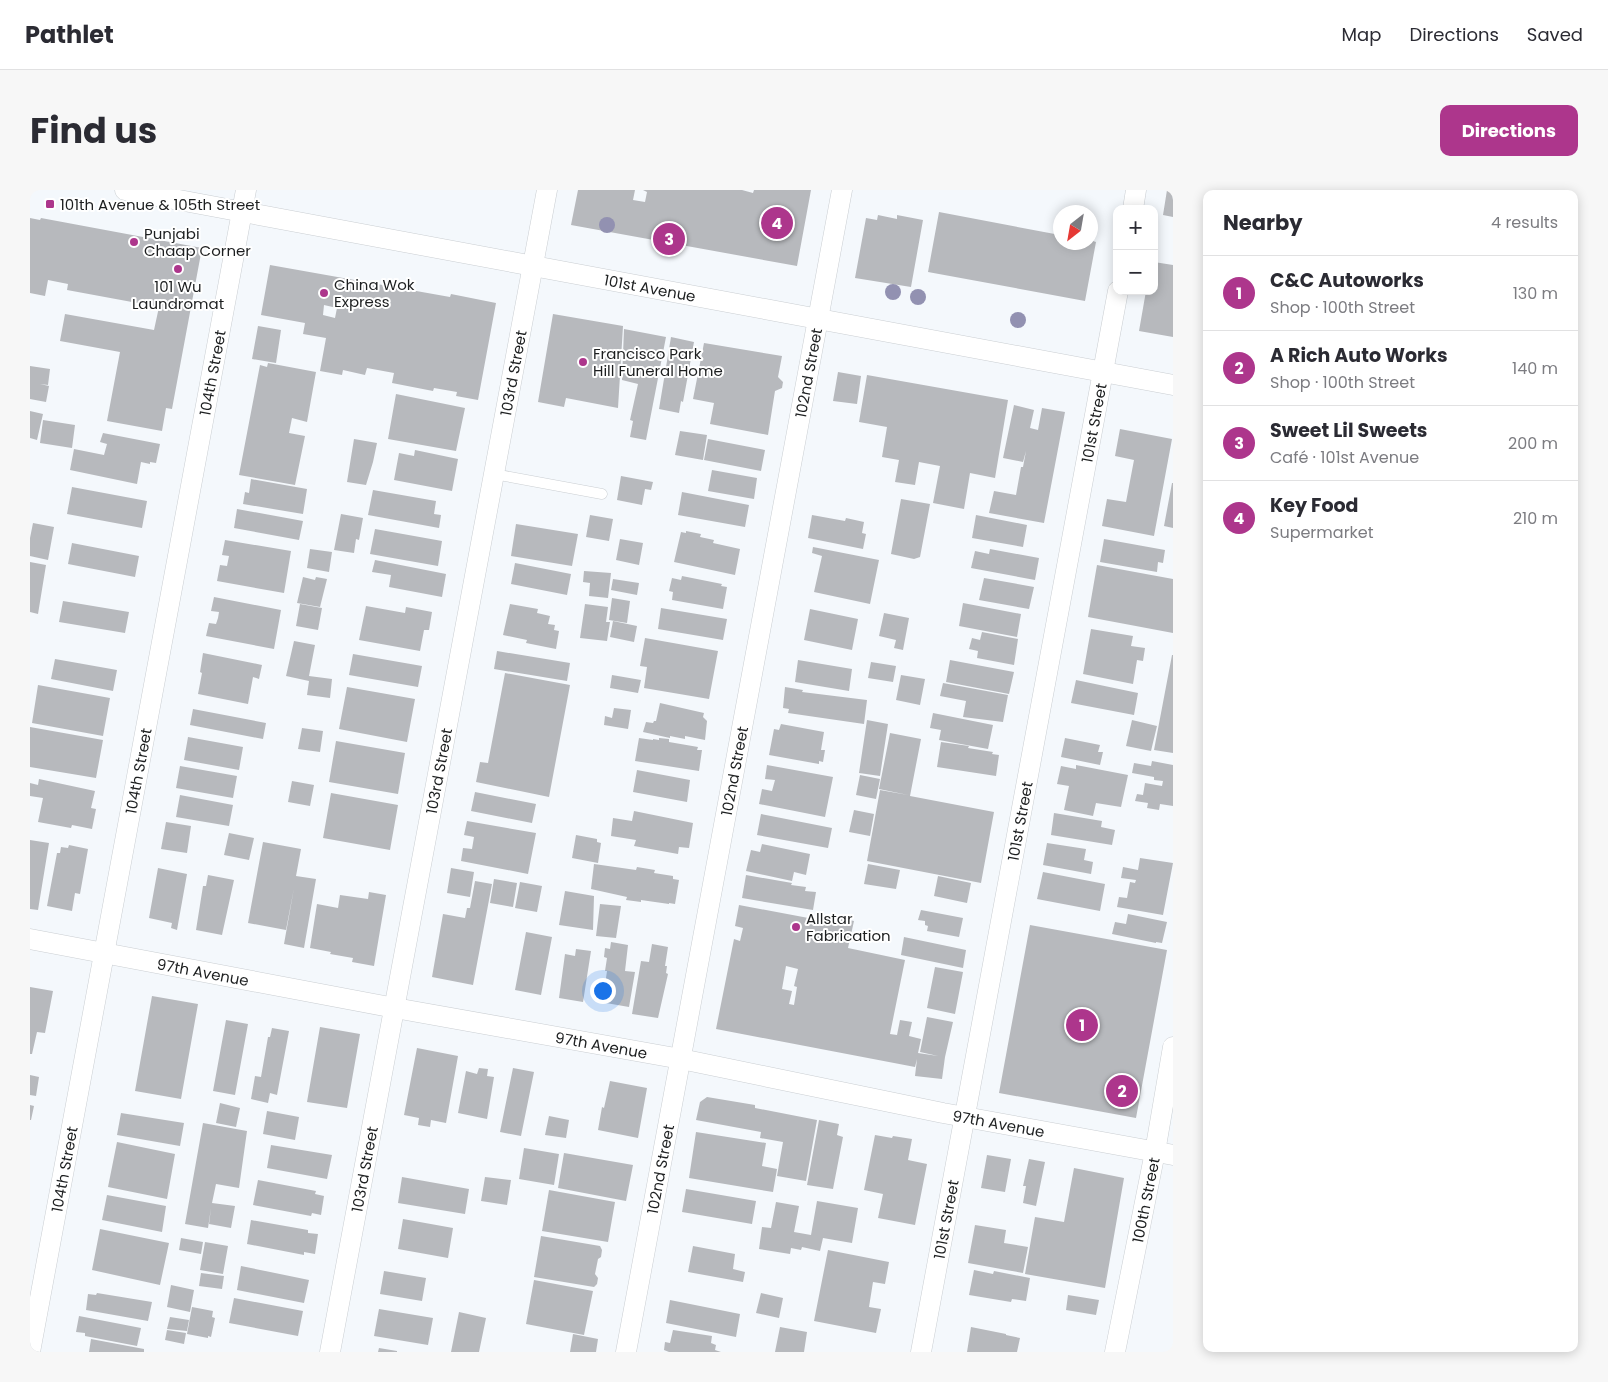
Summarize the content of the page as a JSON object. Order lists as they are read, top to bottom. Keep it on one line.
{"streets":{"street":["101st Avenue","104th Street","103rd Street","102nd Street","101st Street","97th Avenue","100th Street"]},"crossings":[["101st Avenue","104th Street"],["101st Avenue","103rd Street"],["101st Avenue","102nd Street"],["101st Avenue","101st Street"],["104th Street","97th Avenue"],["103rd Street","97th Avenue"],["102nd Street","97th Avenue"],["101st Street","97th Avenue"],["97th Avenue","100th Street"]],"places":{"transit":["101th Avenue & 105th Street"],"other":["Punjabi Chaap Corner","101 Wu Laundromat","China Wok Express","Francisco Park Hill Funeral Home","Allstar Fabrication"]},"north":"bottom left","page":{"header":"Pathlet","nav":["Map","Directions","Saved"],"title":"Find us","buttons":"Directions","heading":["Nearby","4 results"],"map_buttons":["+","−"],"pins":["4","3","1","2"],"list":[{"mark":"1","name":"C&C Autoworks","note":"Shop · 100th Street","value":"130 m"},{"mark":"2","name":"A Rich Auto Works","note":"Shop · 100th Street","value":"140 m"},{"mark":"3","name":"Sweet Lil Sweets","note":"Café · 101st Avenue","value":"200 m"},{"mark":"4","name":"Key Food","note":"Supermarket","value":"210 m"}]}}
